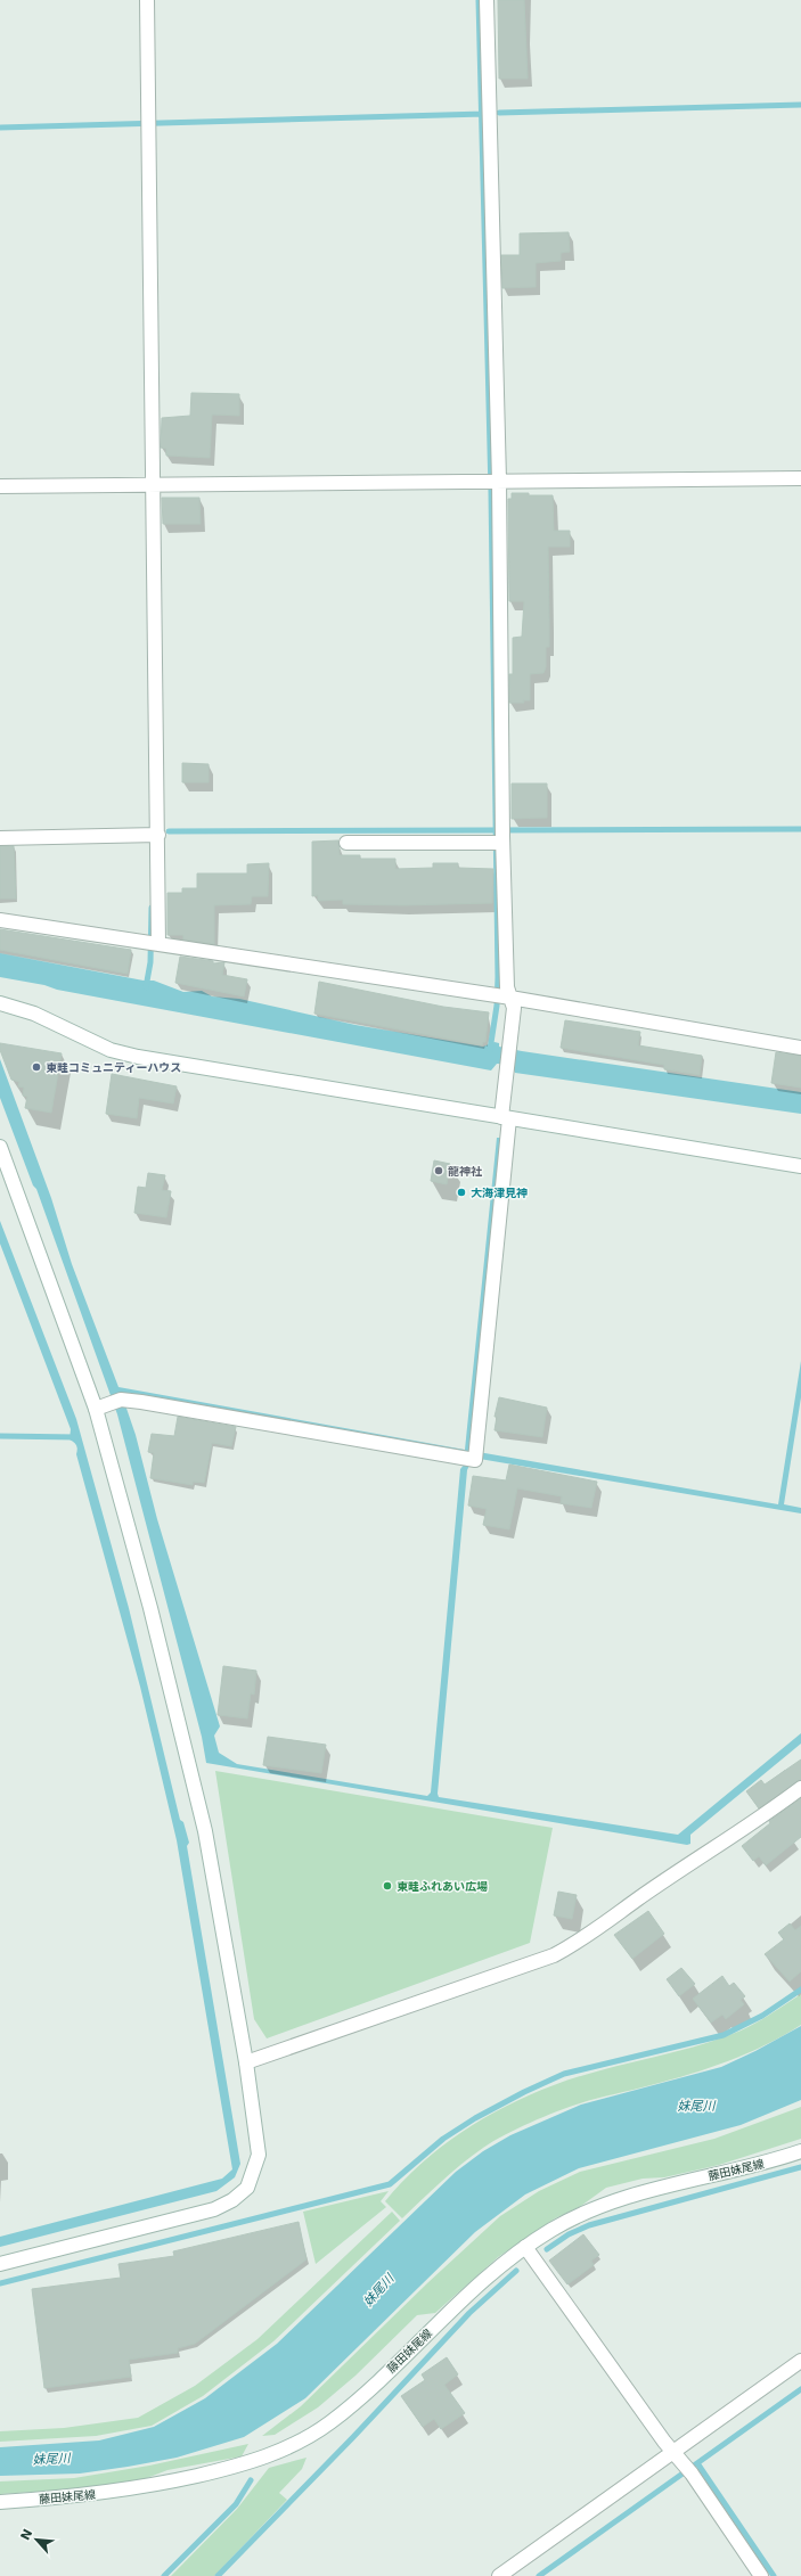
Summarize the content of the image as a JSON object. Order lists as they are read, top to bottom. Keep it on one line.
{"streets":{"street":["藤田妹尾線"]},"water":["妹尾川"],"places":["東畦コミュニティーハウス","龍神社","大海津見神","東畦ふれあい広場"],"north":"top left"}
